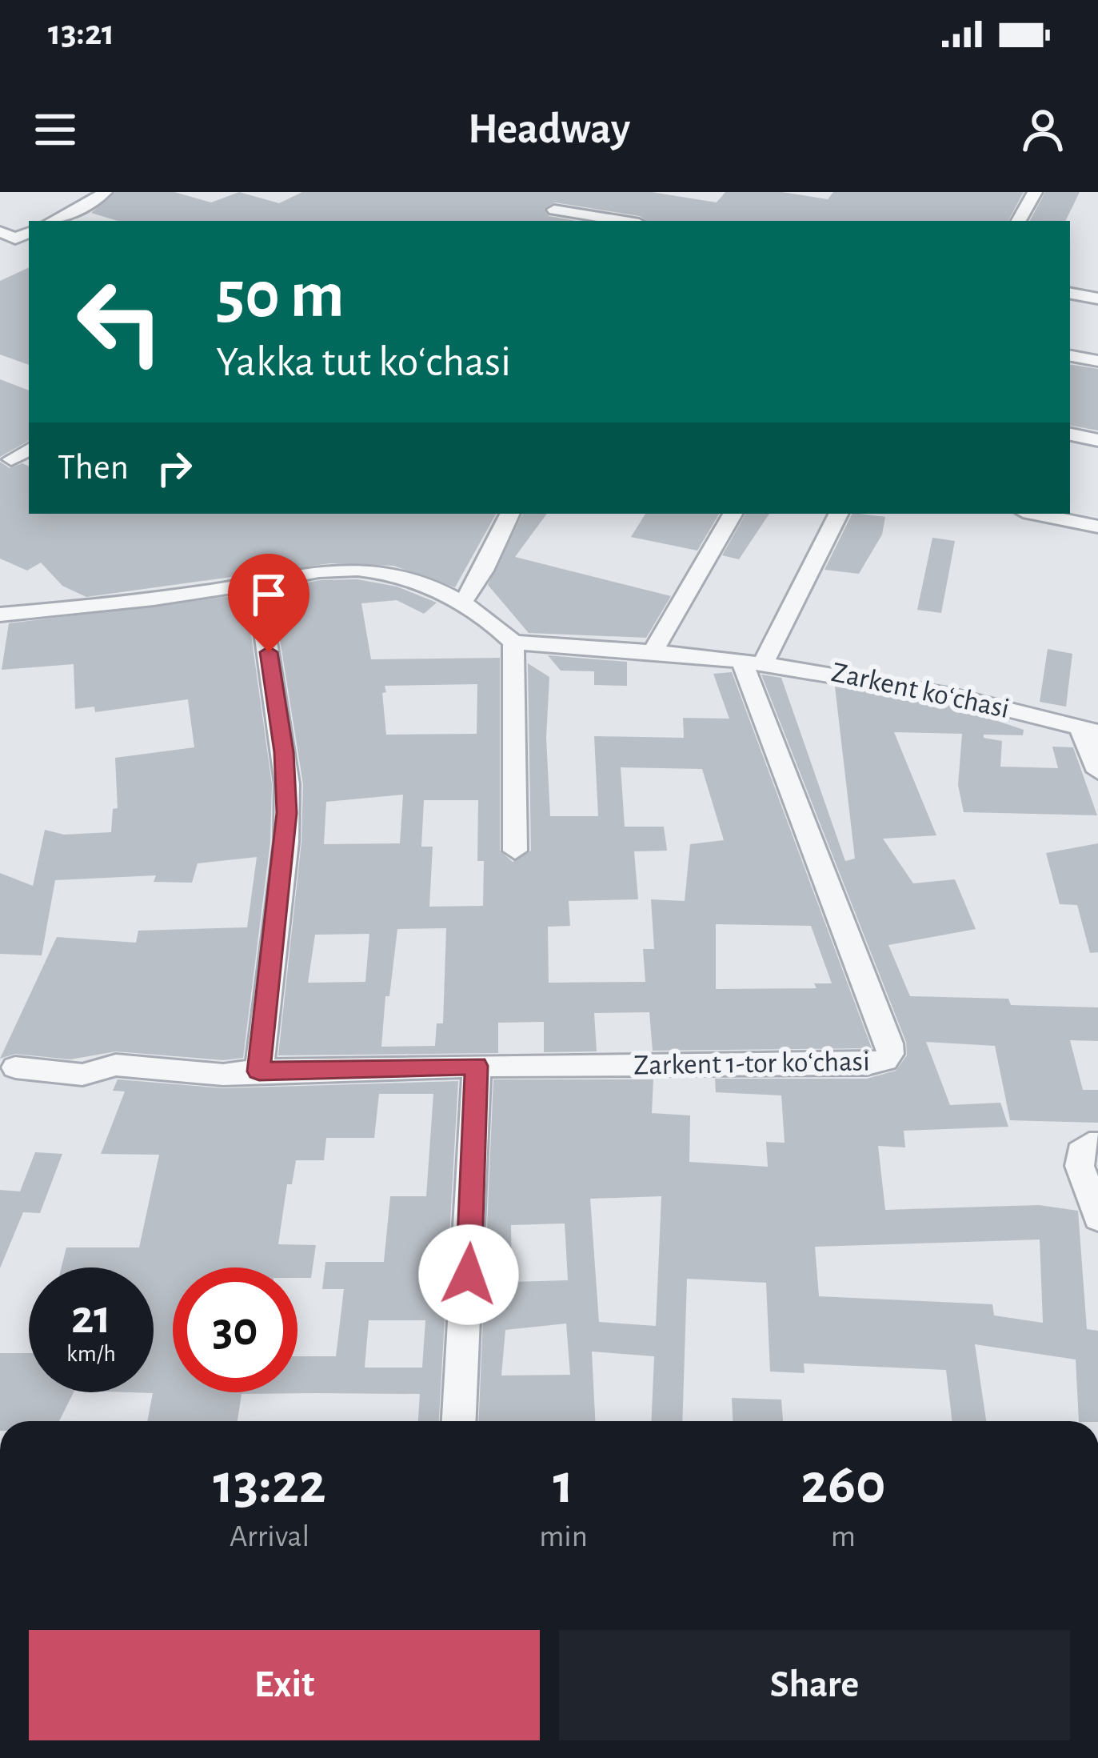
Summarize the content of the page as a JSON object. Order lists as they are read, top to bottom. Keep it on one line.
{"streets":{"street":["Zarkent koʻchasi","Zarkent 1-tor koʻchasi"]},"crossings":[["Zarkent koʻchasi","Zarkent 1-tor koʻchasi"]],"page":{"status":"13:21","header":"Headway","turn":["50 m","Yakka tut koʻchasi"],"then":"Then","speed":"21 km/h","limit":"30","eta":["13:22","Arrival","1","min","260","m"],"buttons":["Exit","Share"]}}
